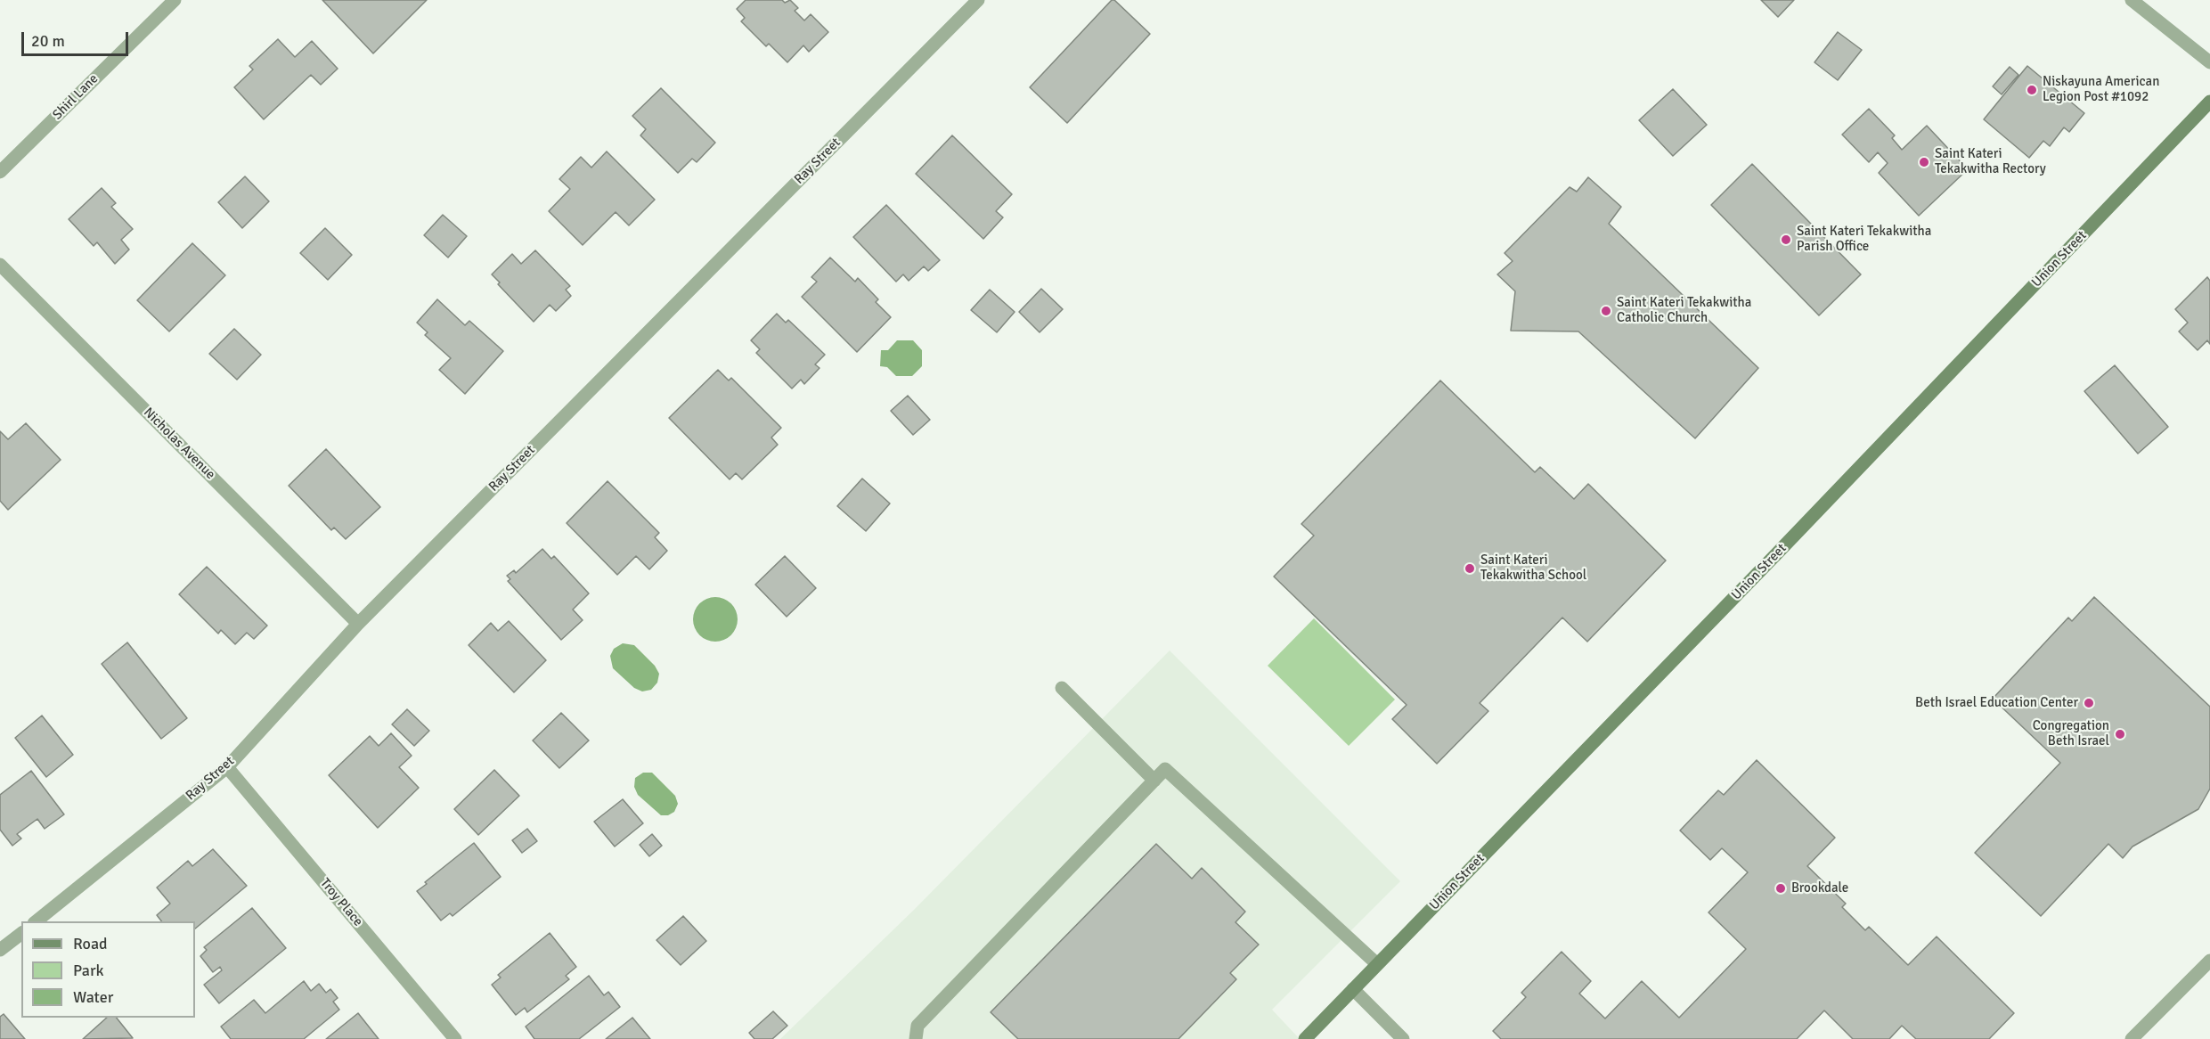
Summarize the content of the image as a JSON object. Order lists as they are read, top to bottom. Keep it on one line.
{"streets":{"main road":["Union Street"],"street":["Shirl Lane","Ray Street","Nicholas Avenue","Troy Place"]},"crossings":[["Ray Street","Nicholas Avenue"],["Ray Street","Troy Place"]],"places":["Niskayuna American Legion Post #1092","Saint Kateri Tekakwitha Rectory","Saint Kateri Tekakwitha Parish Office","Saint Kateri Tekakwitha Catholic Church","Saint Kateri Tekakwitha School","Beth Israel Education Center","Congregation Beth Israel","Brookdale"],"legend":["Road","Park","Water"],"scale_bar":"20 m"}
